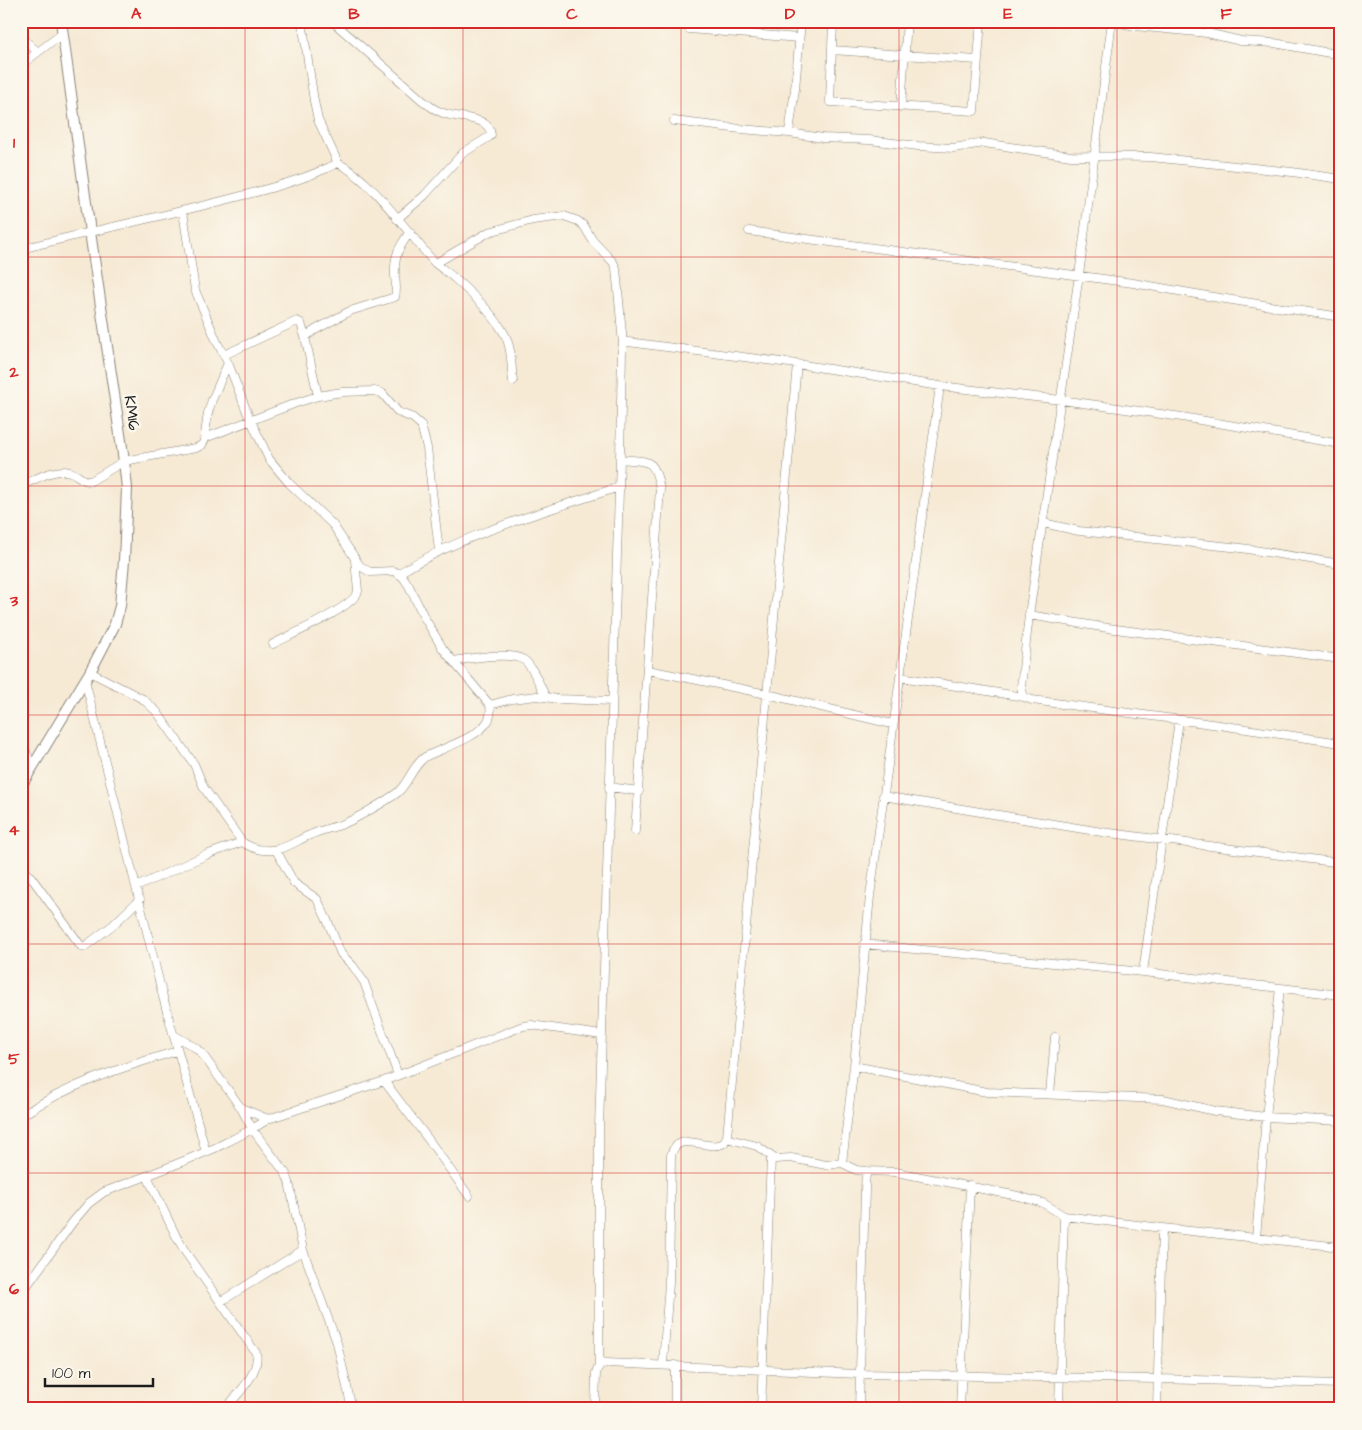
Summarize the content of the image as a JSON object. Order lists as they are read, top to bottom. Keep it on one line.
{"streets":{"street":["KM16"]},"scale_bar":"100 m","grid":{"columns":["A","B","C","D","E","F"],"rows":["1","2","3","4","5","6"]}}
